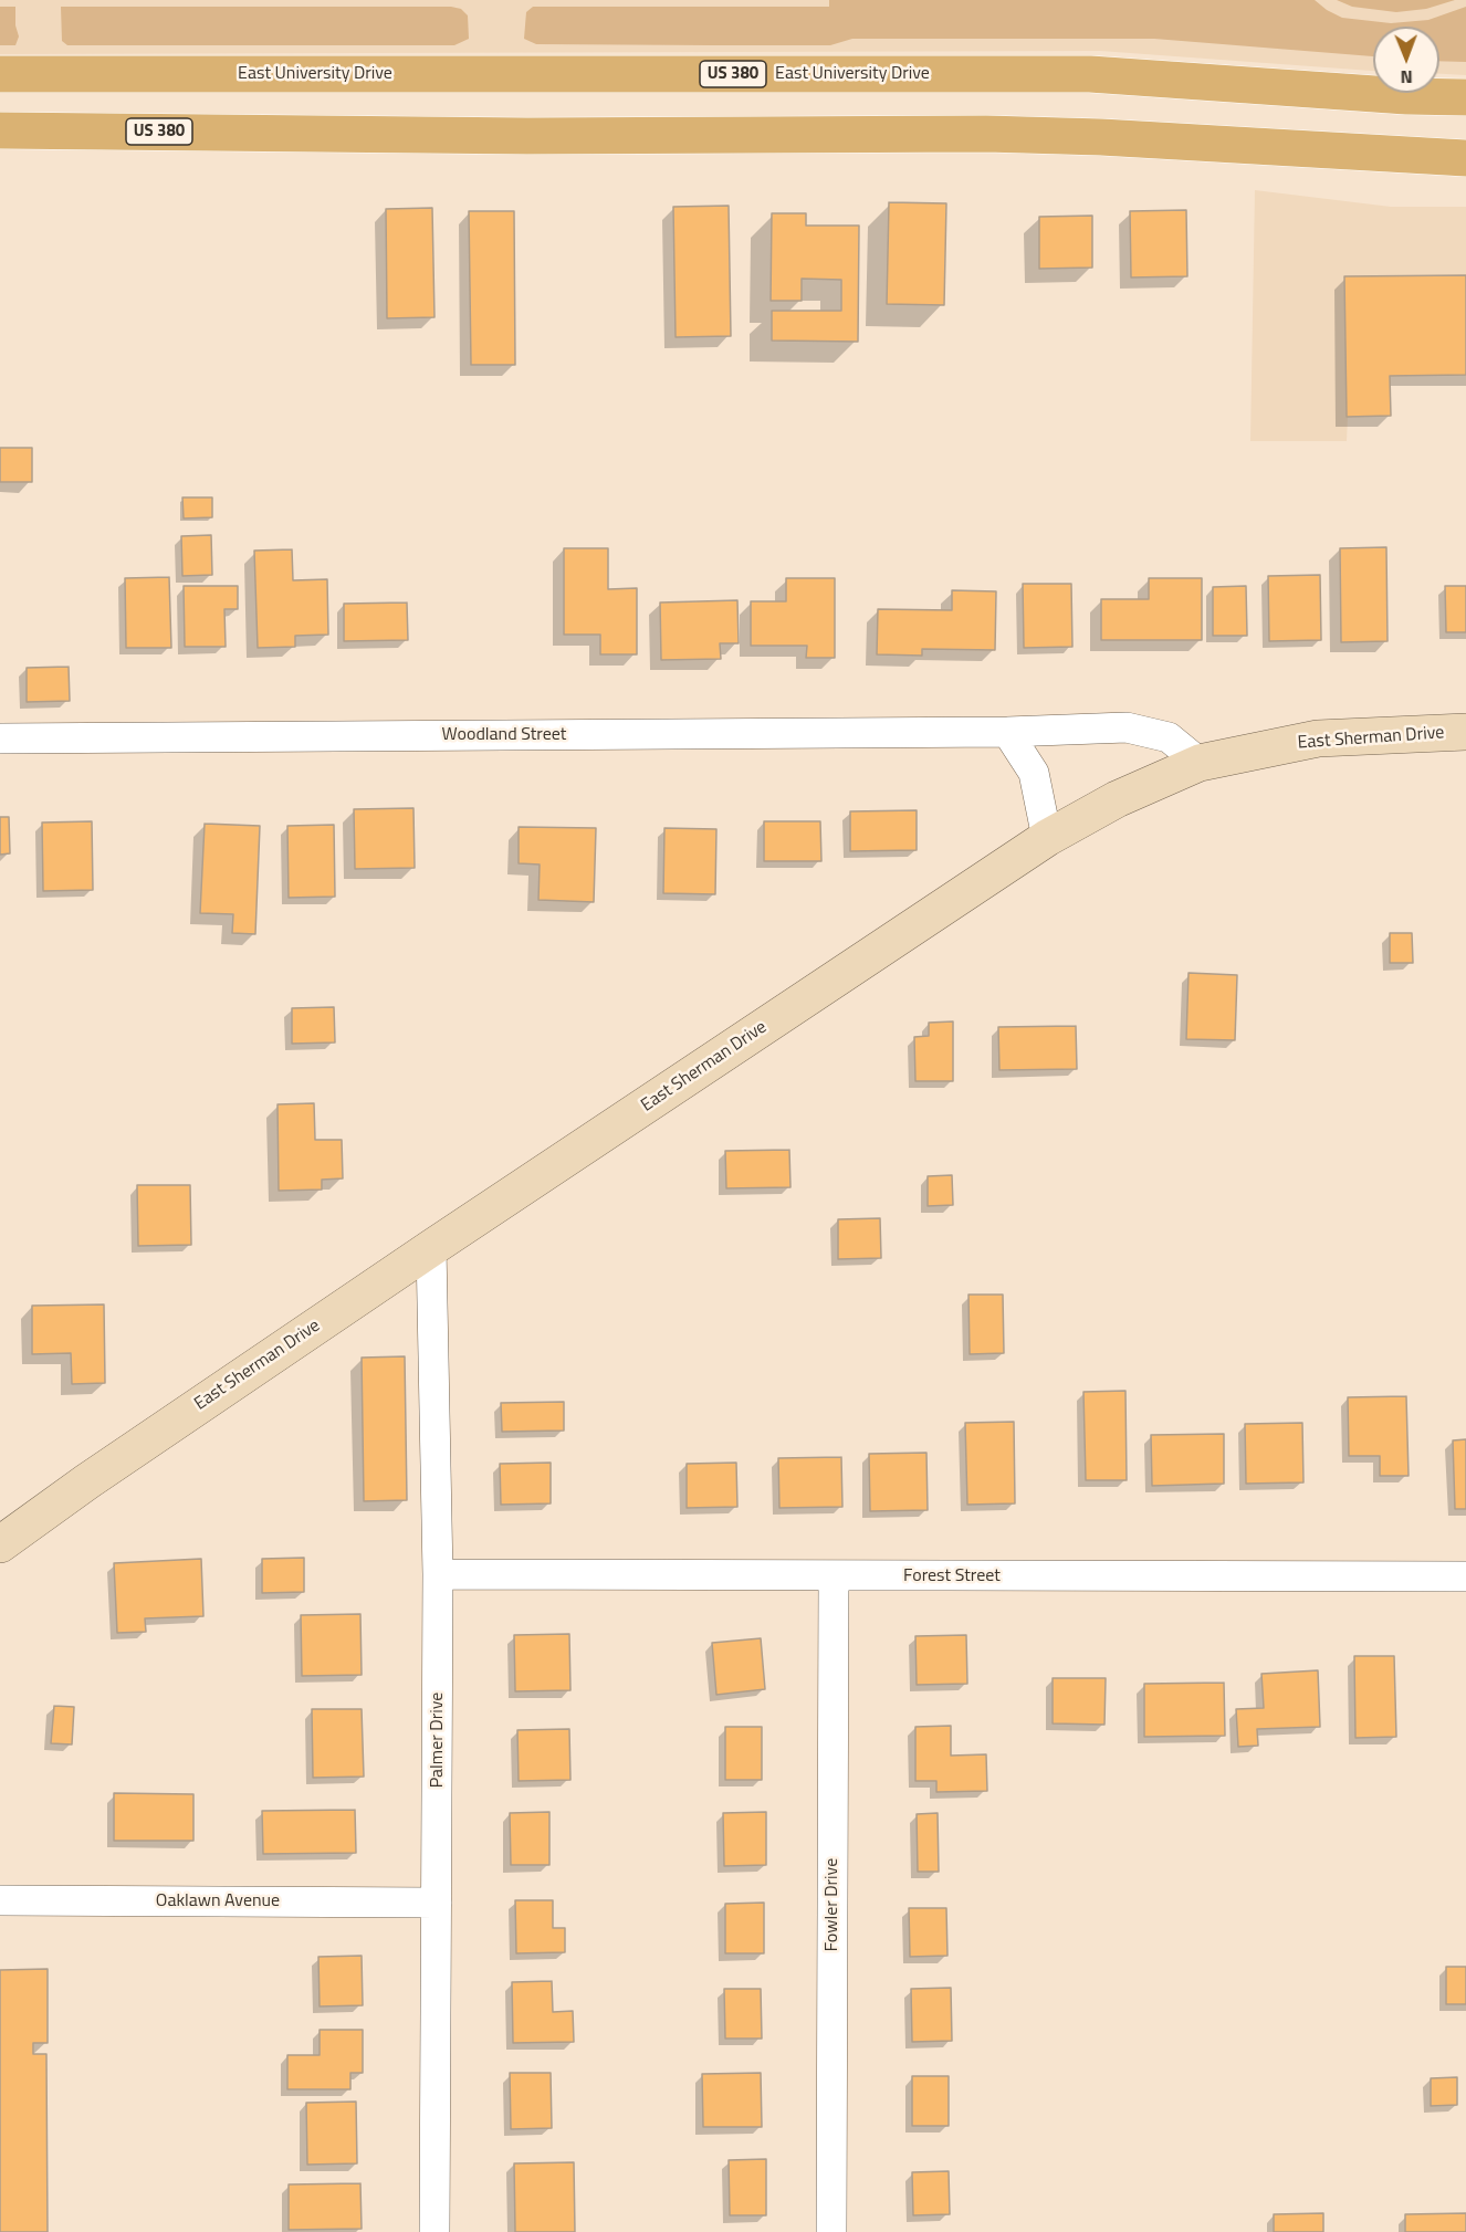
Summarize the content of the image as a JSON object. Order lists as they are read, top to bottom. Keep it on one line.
{"streets":{"main road":["East University Drive","US 380","East Sherman Drive"],"street":["Woodland Street","Forest Street","Palmer Drive","Oaklawn Avenue","Fowler Drive"]},"crossings":[["Woodland Street","East Sherman Drive"],["East Sherman Drive","Palmer Drive"],["Forest Street","Palmer Drive"],["Forest Street","Fowler Drive"],["Palmer Drive","Oaklawn Avenue"]],"north":"bottom"}
